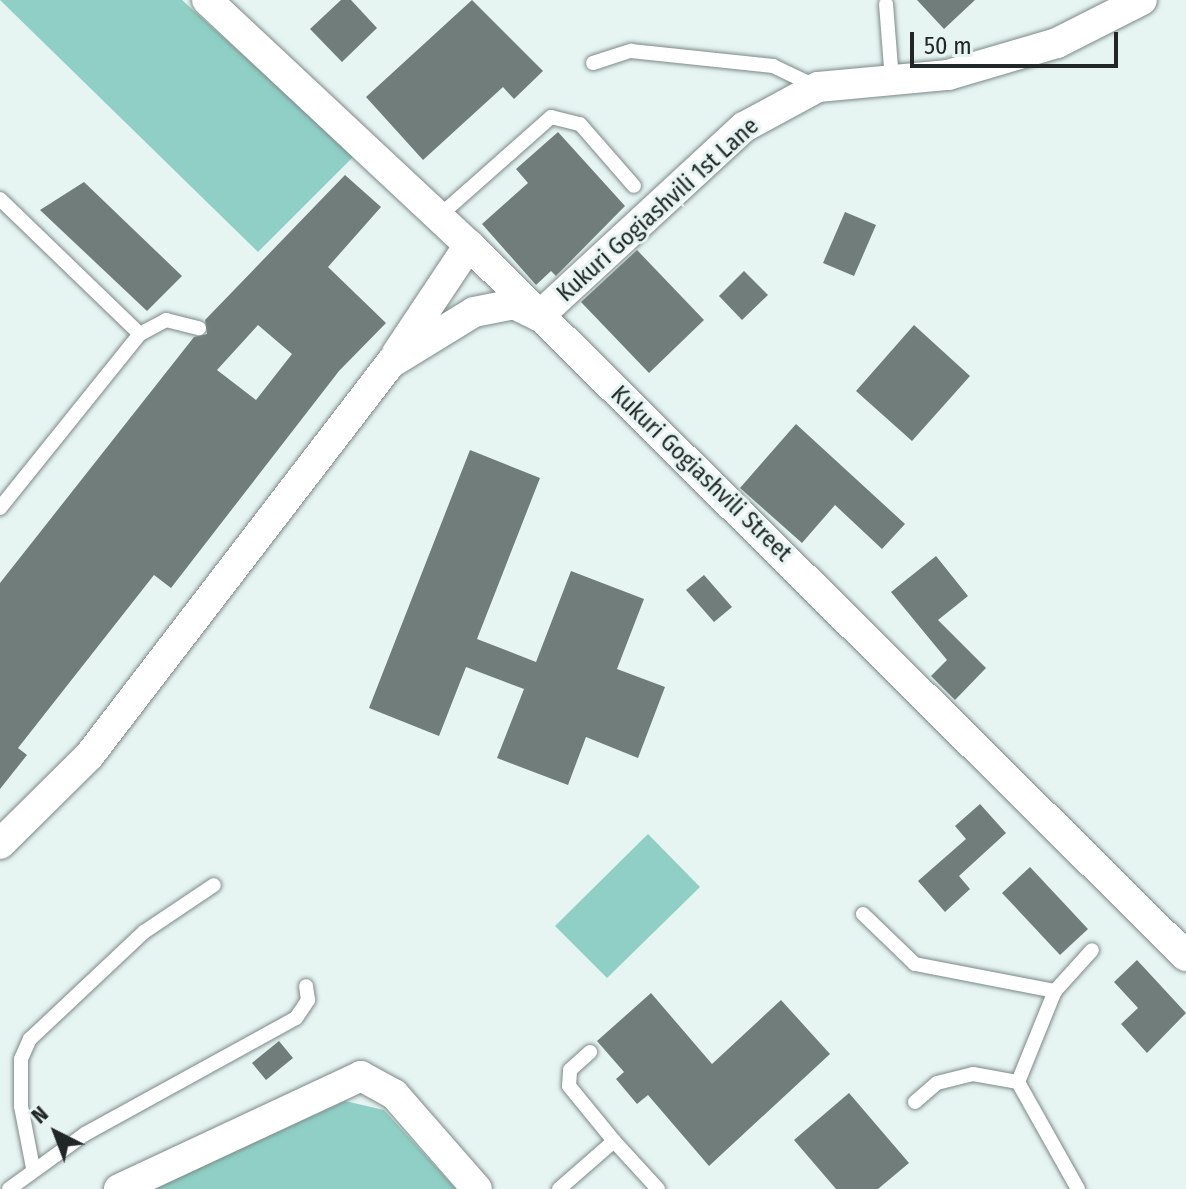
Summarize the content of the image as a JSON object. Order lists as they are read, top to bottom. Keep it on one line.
{"streets":{"street":["Kukuri Gogiashvili 1st Lane","Kukuri Gogiashvili Street"]},"crossings":[["Kukuri Gogiashvili 1st Lane","Kukuri Gogiashvili Street"]],"scale_bar":"50 m","north":"top left"}
